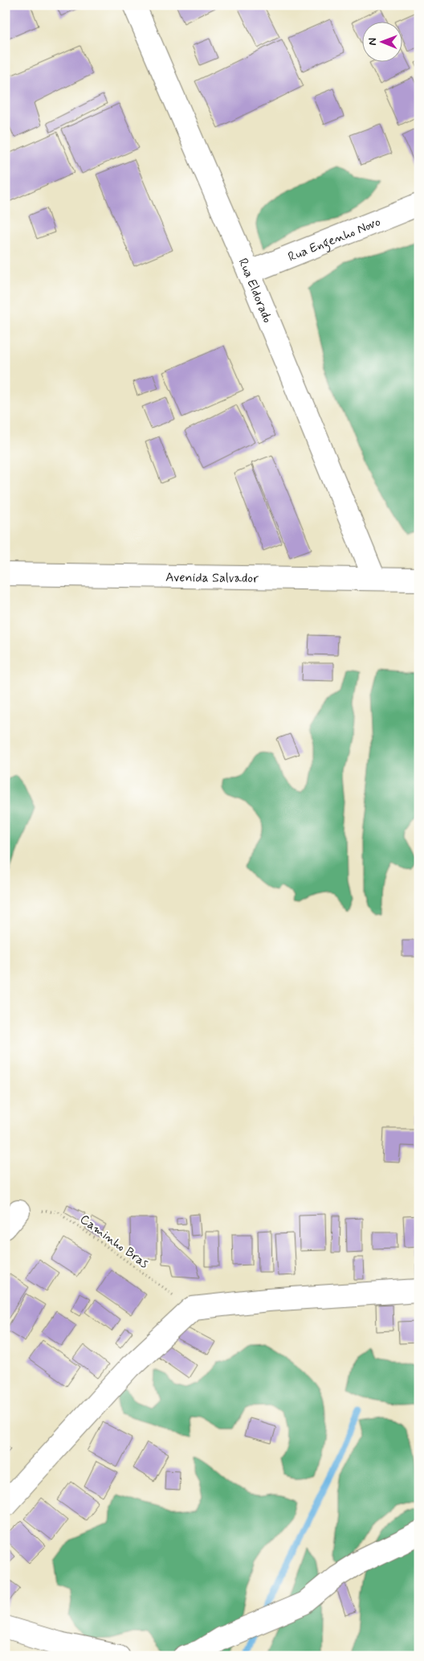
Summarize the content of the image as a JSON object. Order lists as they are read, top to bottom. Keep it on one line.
{"streets":{"street":["Rua Engenho Novo","Rua Eldorado","Avenida Salvador"],"path":["Caminho Bras"]},"crossings":[["Rua Engenho Novo","Rua Eldorado"],["Rua Eldorado","Avenida Salvador"]],"north":"left"}
